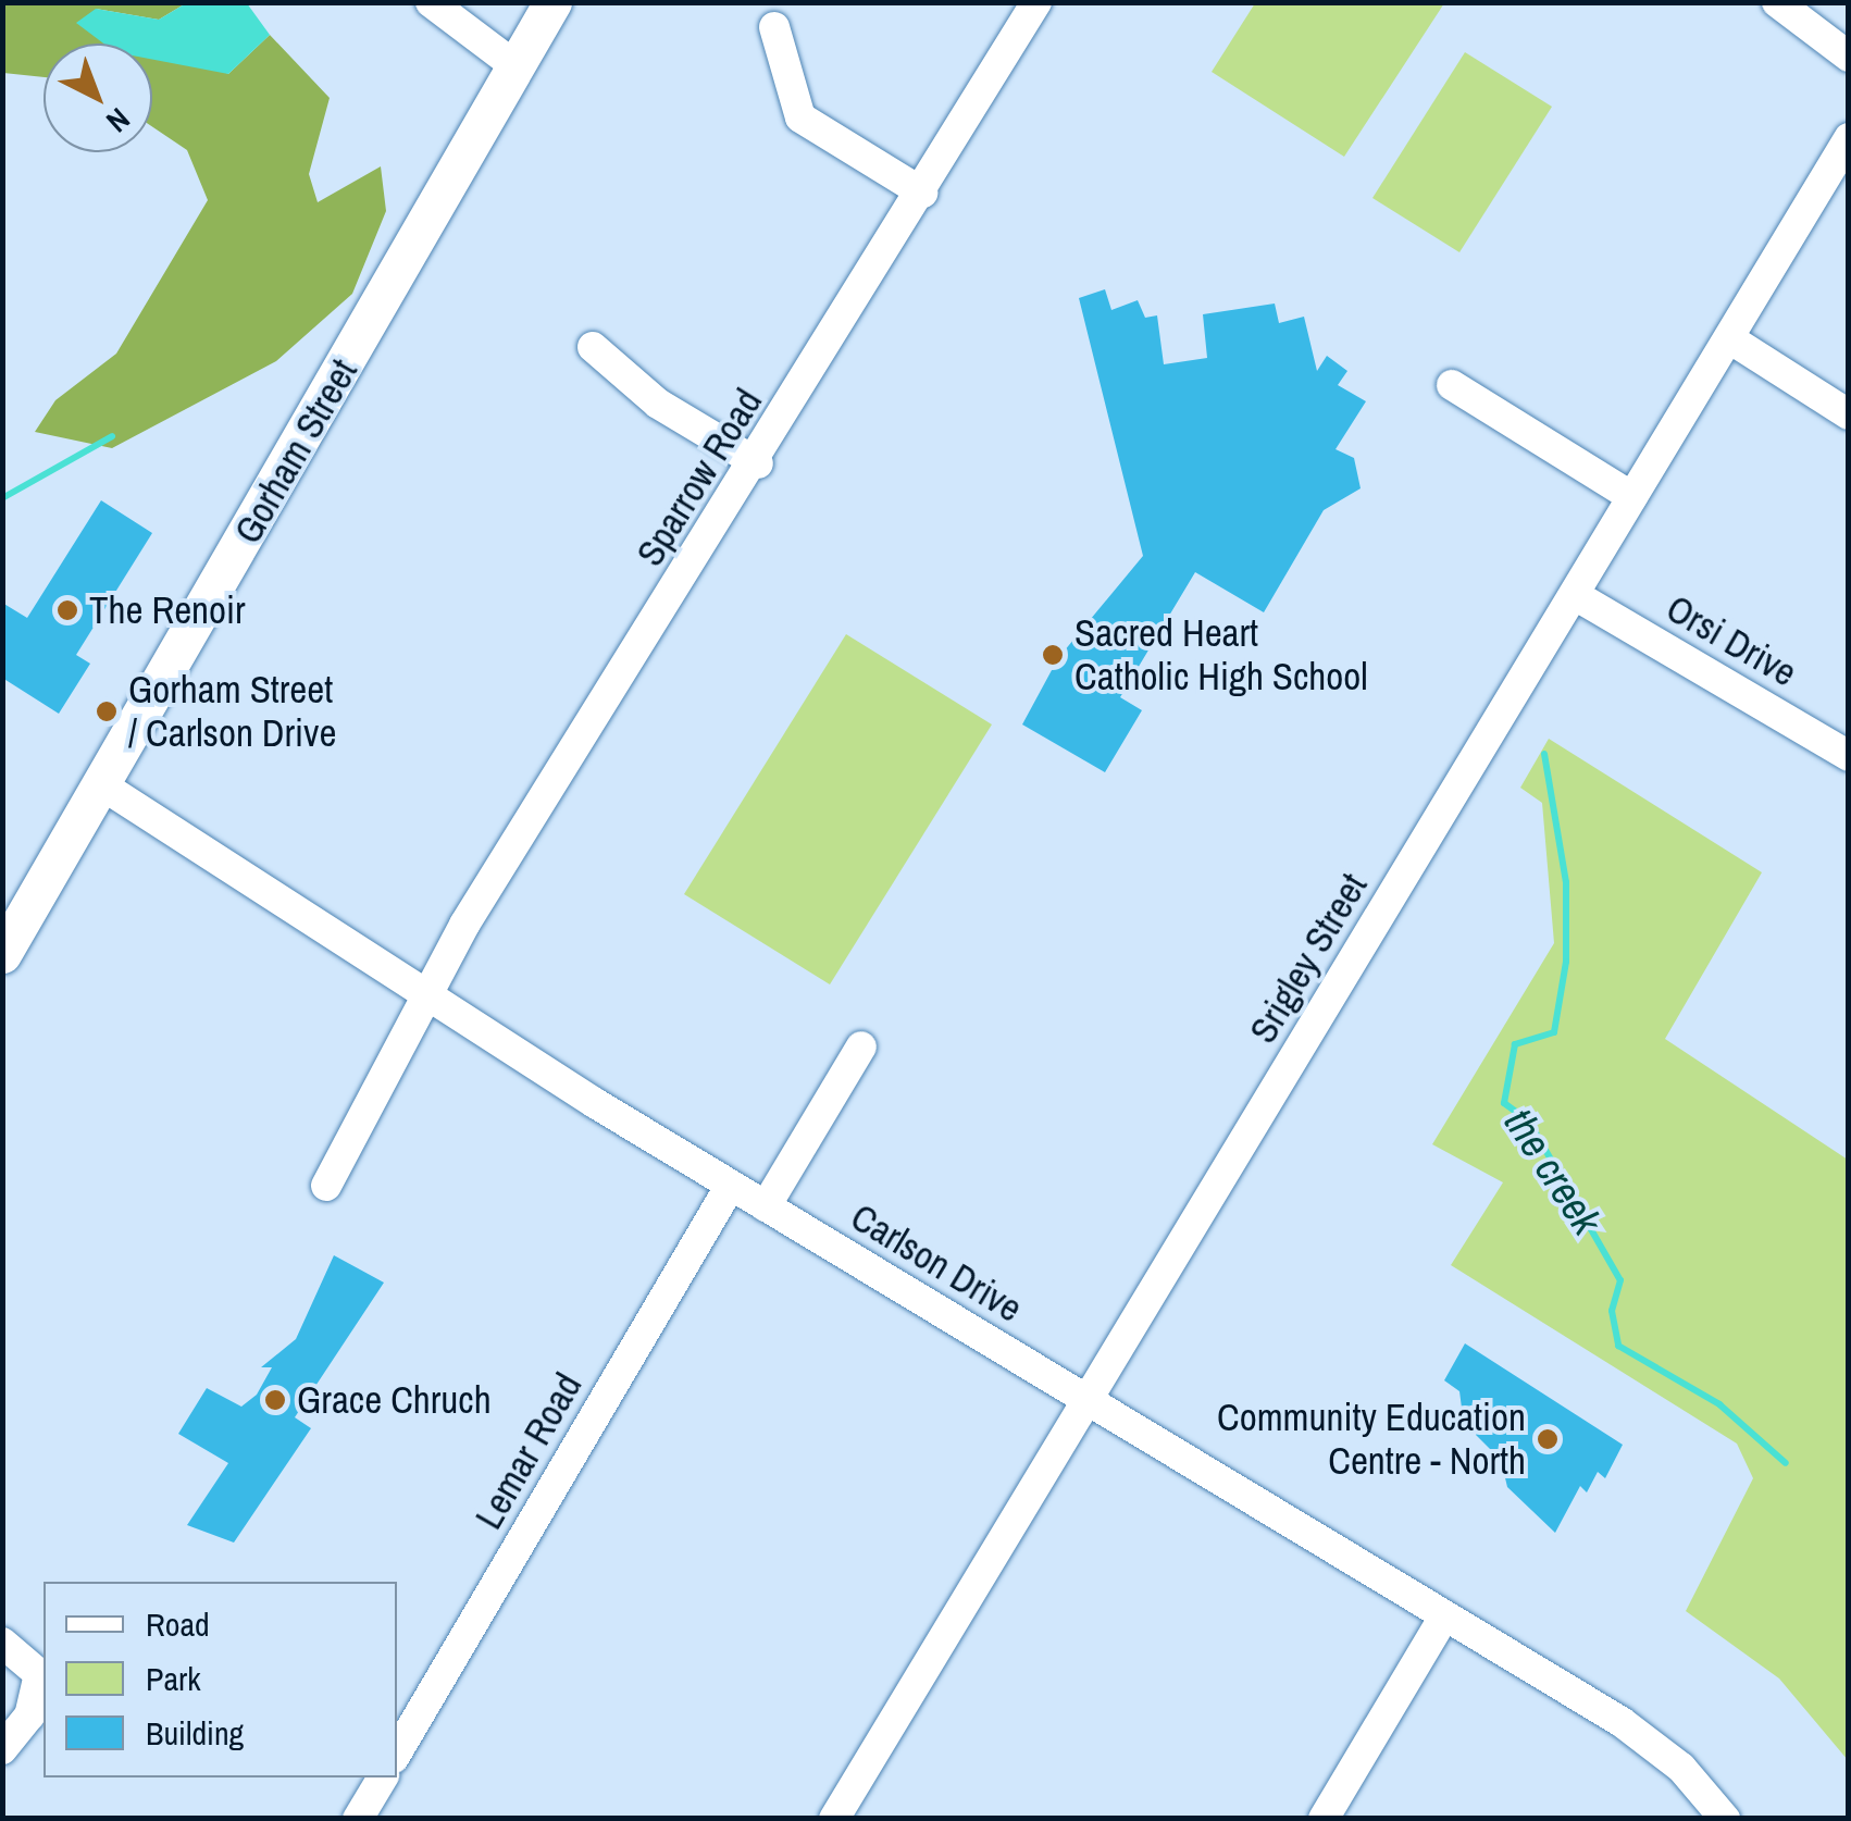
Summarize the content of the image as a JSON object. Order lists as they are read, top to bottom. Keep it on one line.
{"streets":{"main road":["Gorham Street"],"street":["Sparrow Road","Orsi Drive","Srigley Street","Carlson Drive","Lemar Road"]},"crossings":[["Gorham Street","Carlson Drive"],["Sparrow Road","Carlson Drive"],["Orsi Drive","Srigley Street"],["Srigley Street","Carlson Drive"],["Carlson Drive","Lemar Road"]],"water":["the creek"],"places":["The Renoir","Sacred Heart Catholic High School","Gorham Street / Carlson Drive","Grace Chruch","Community Education Centre - North"],"legend":["Road","Park","Building"],"north":"bottom right"}
